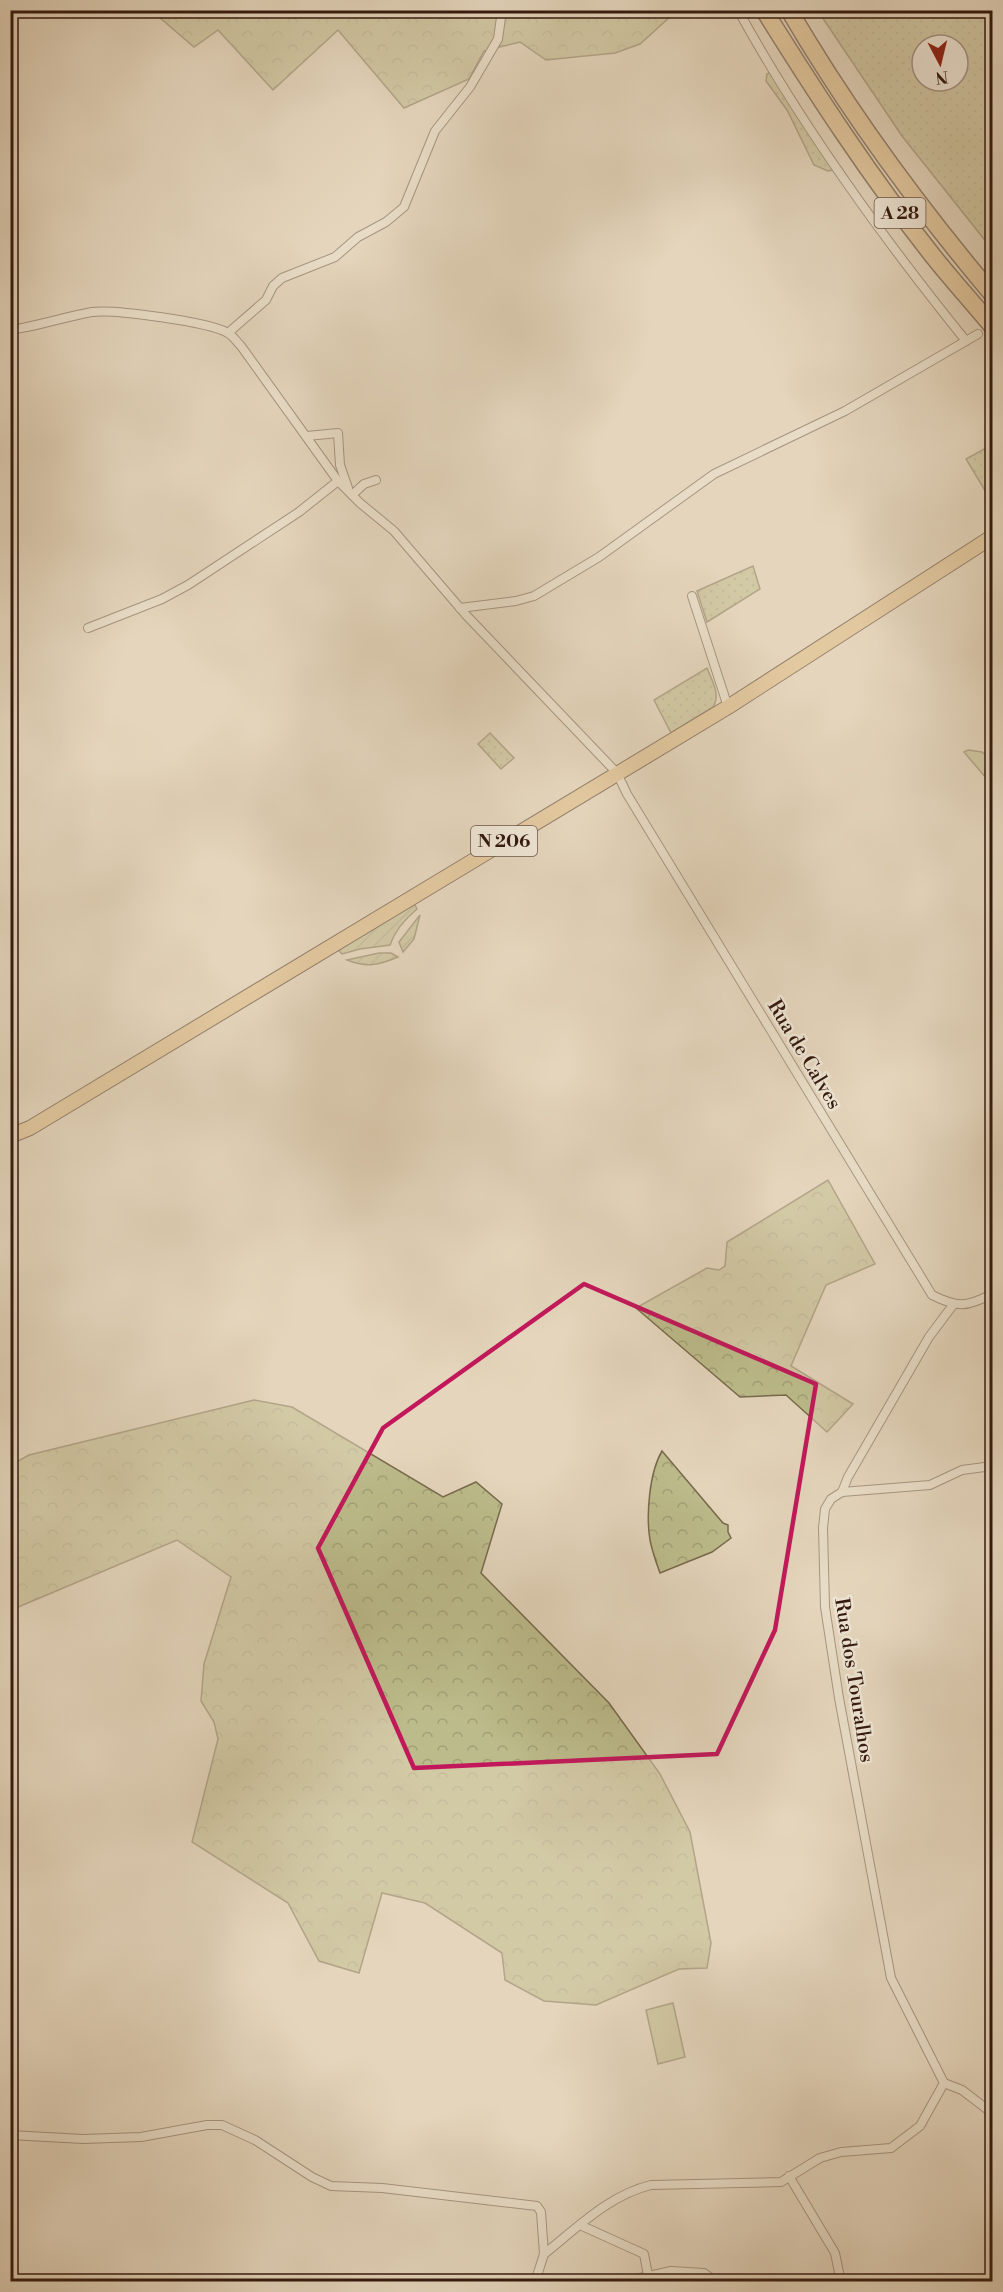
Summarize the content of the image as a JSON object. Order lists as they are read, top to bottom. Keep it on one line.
{"streets":{"highway":["A 28"],"main road":["N 206"],"street":["Rua de Calves","Rua dos Touralhos"]},"crossings":[["N 206","Rua de Calves"],["Rua de Calves","Rua dos Touralhos"]],"north":"bottom"}
